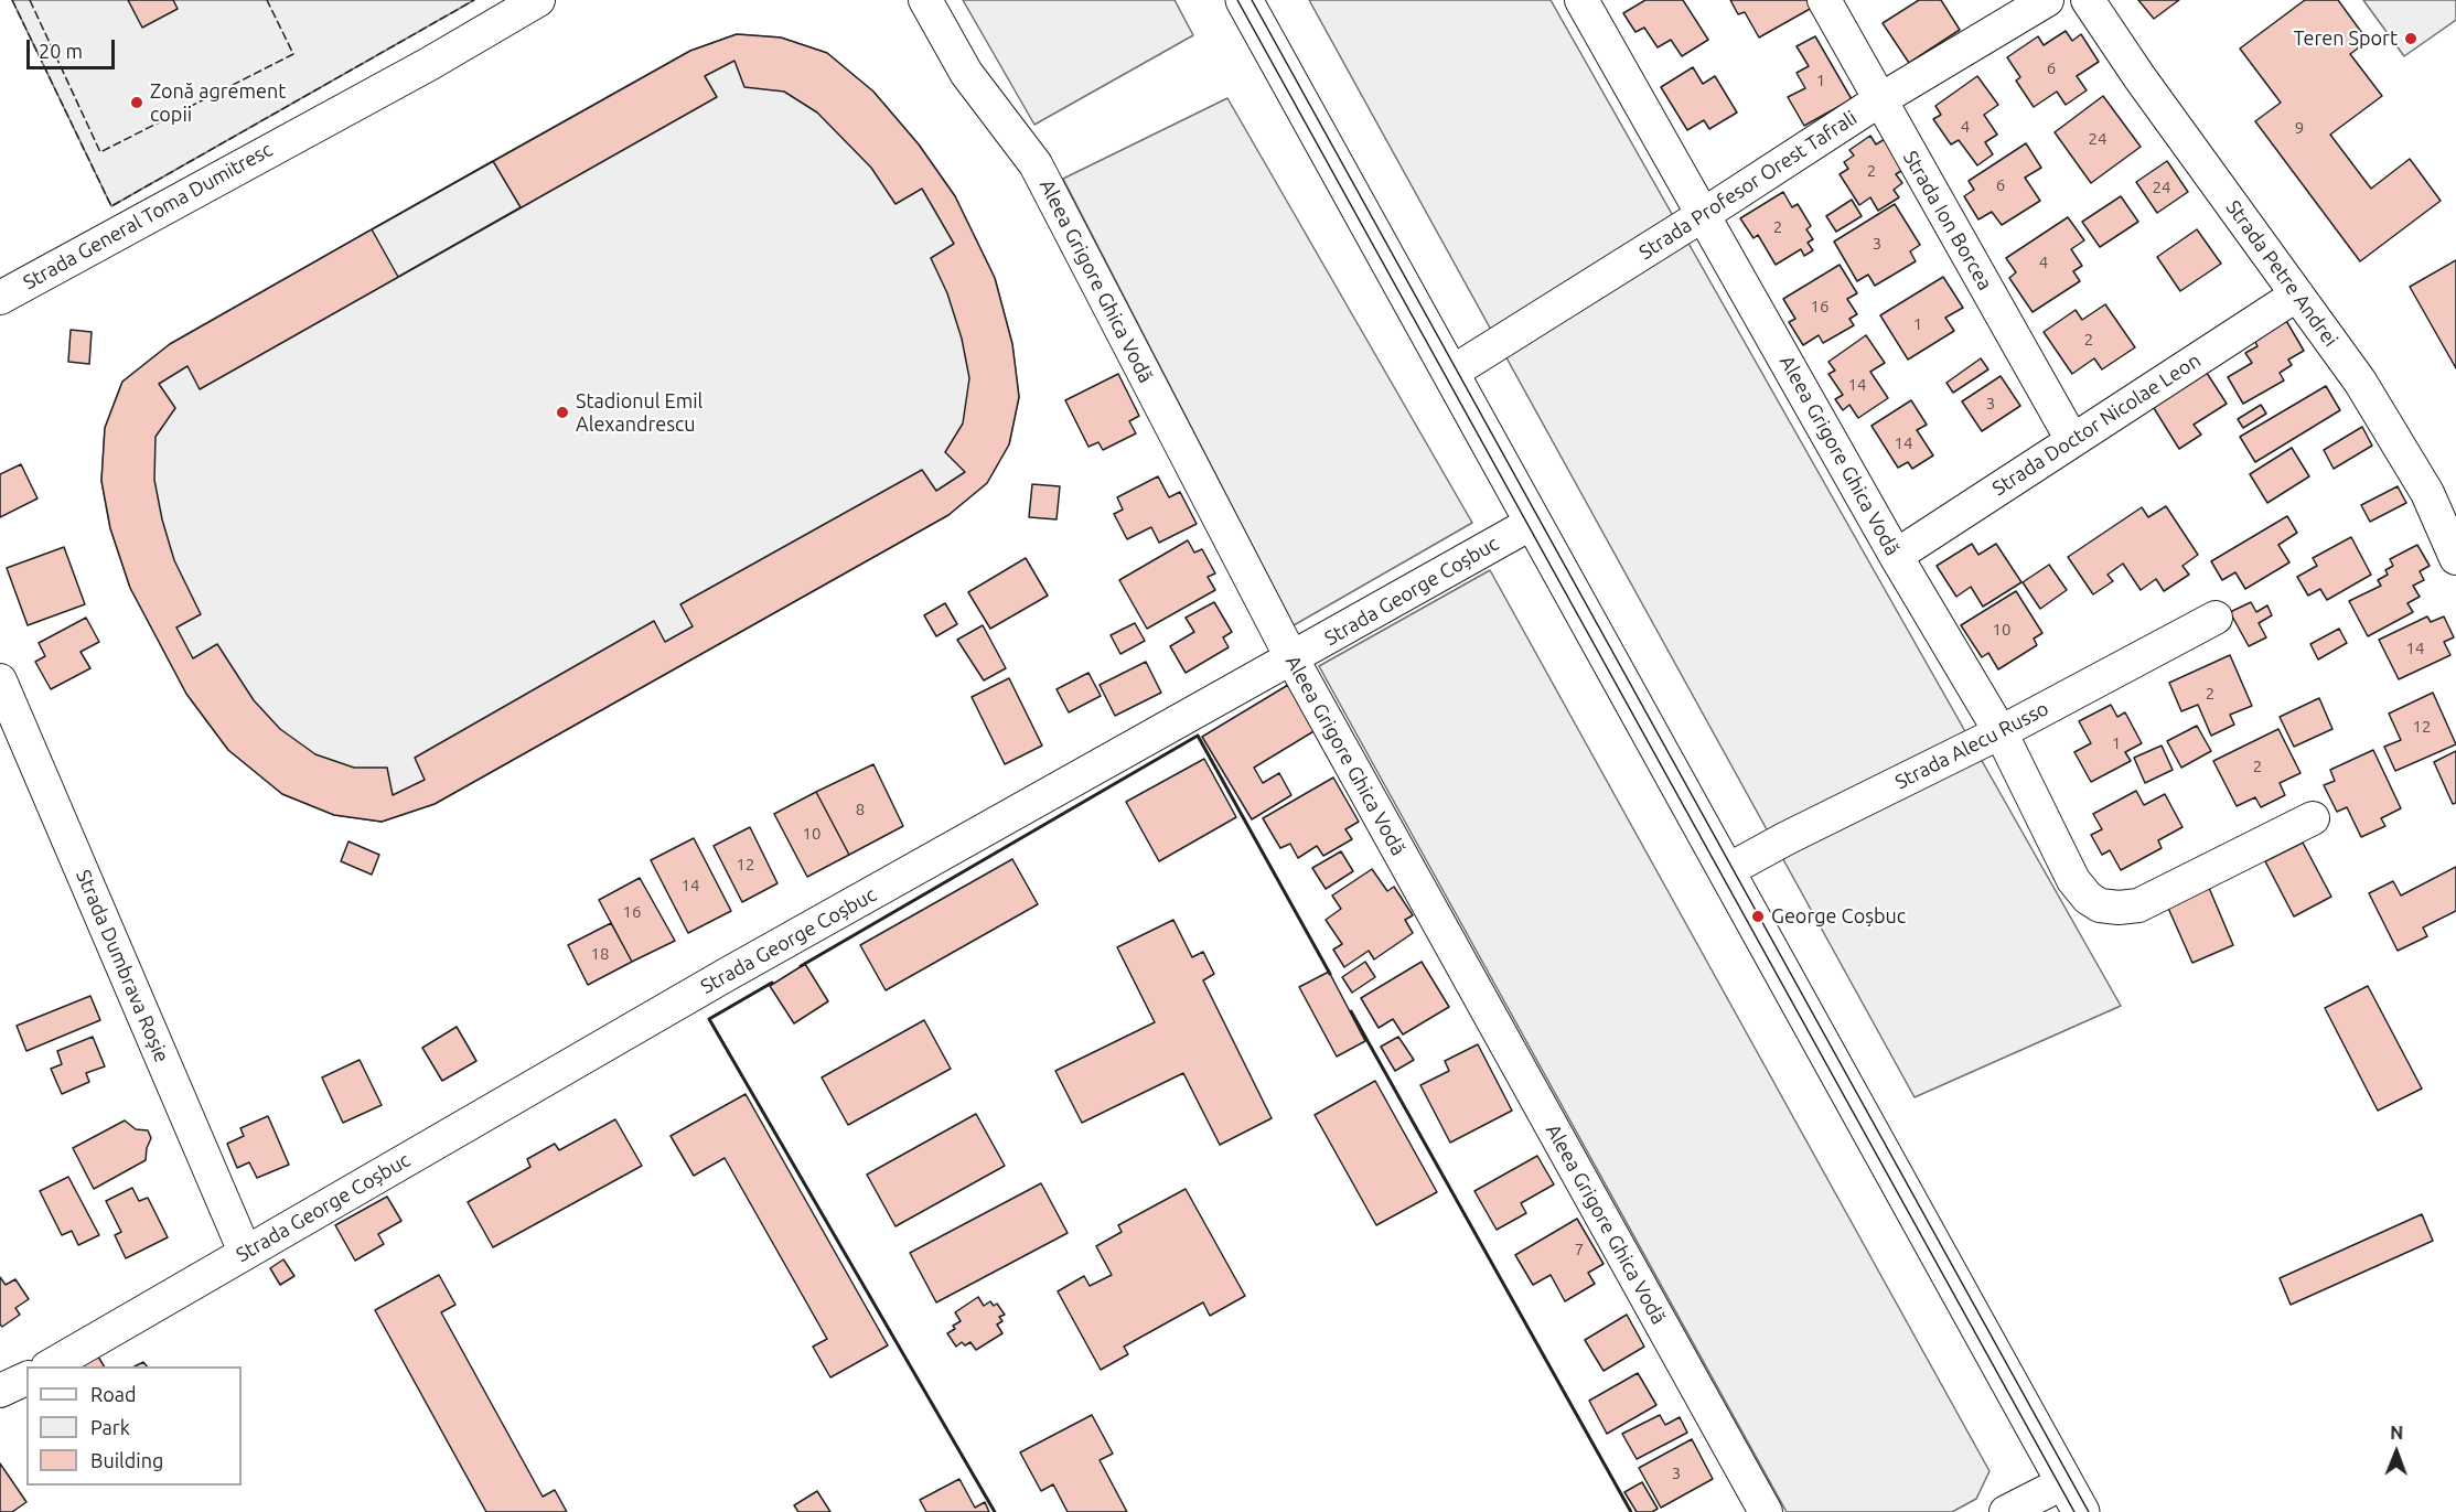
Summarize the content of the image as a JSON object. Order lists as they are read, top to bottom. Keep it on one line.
{"streets":{"street":["Strada Profesor Orest Tafrali","Strada General Toma Dumitresc","Strada Ion Borcea","Strada Petre Andrei","Aleea Grigore Ghica Vodă","Strada Doctor Nicolae Leon","Strada George Coșbuc","Strada Alecu Russo","Strada Dumbrava Roșie"]},"crossings":[["Strada Profesor Orest Tafrali","Strada Ion Borcea"],["Strada Profesor Orest Tafrali","Aleea Grigore Ghica Vodă"],["Strada Ion Borcea","Strada Doctor Nicolae Leon"],["Strada Petre Andrei","Strada Doctor Nicolae Leon"],["Aleea Grigore Ghica Vodă","Strada Doctor Nicolae Leon"],["Aleea Grigore Ghica Vodă","Strada George Coșbuc"],["Aleea Grigore Ghica Vodă","Strada Alecu Russo"],["Strada George Coșbuc","Strada Dumbrava Roșie"]],"places":["Teren Sport","Zonă agrement copii","Stadionul Emil Alexandrescu","George Coșbuc"],"house_numbers":["6","1","4","9","24","2","6","24","2","3","4","16","1","2","14","3","14","10","14","2","12","1","2","8","10","12","14","16","18","7","3"],"legend":["Road","Park","Building"],"scale_bar":"20 m","north":"top"}
